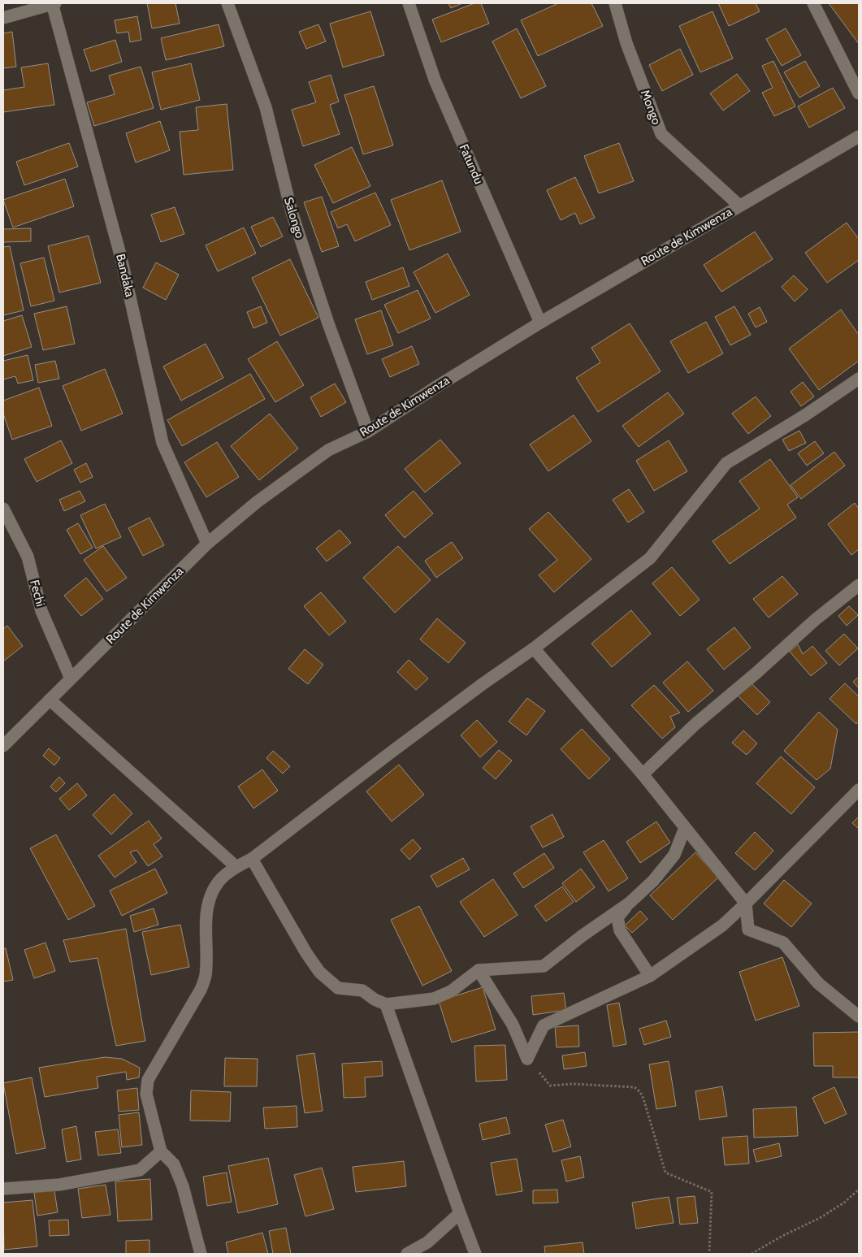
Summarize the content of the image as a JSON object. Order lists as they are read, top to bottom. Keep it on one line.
{"streets":{"street":["Mongo","Fatundu","Salongo","Route de Kimwenza","Bandaka","Fechi"]},"crossings":[["Mongo","Route de Kimwenza"],["Fatundu","Route de Kimwenza"],["Salongo","Route de Kimwenza"],["Route de Kimwenza","Bandaka"],["Route de Kimwenza","Fechi"]]}
